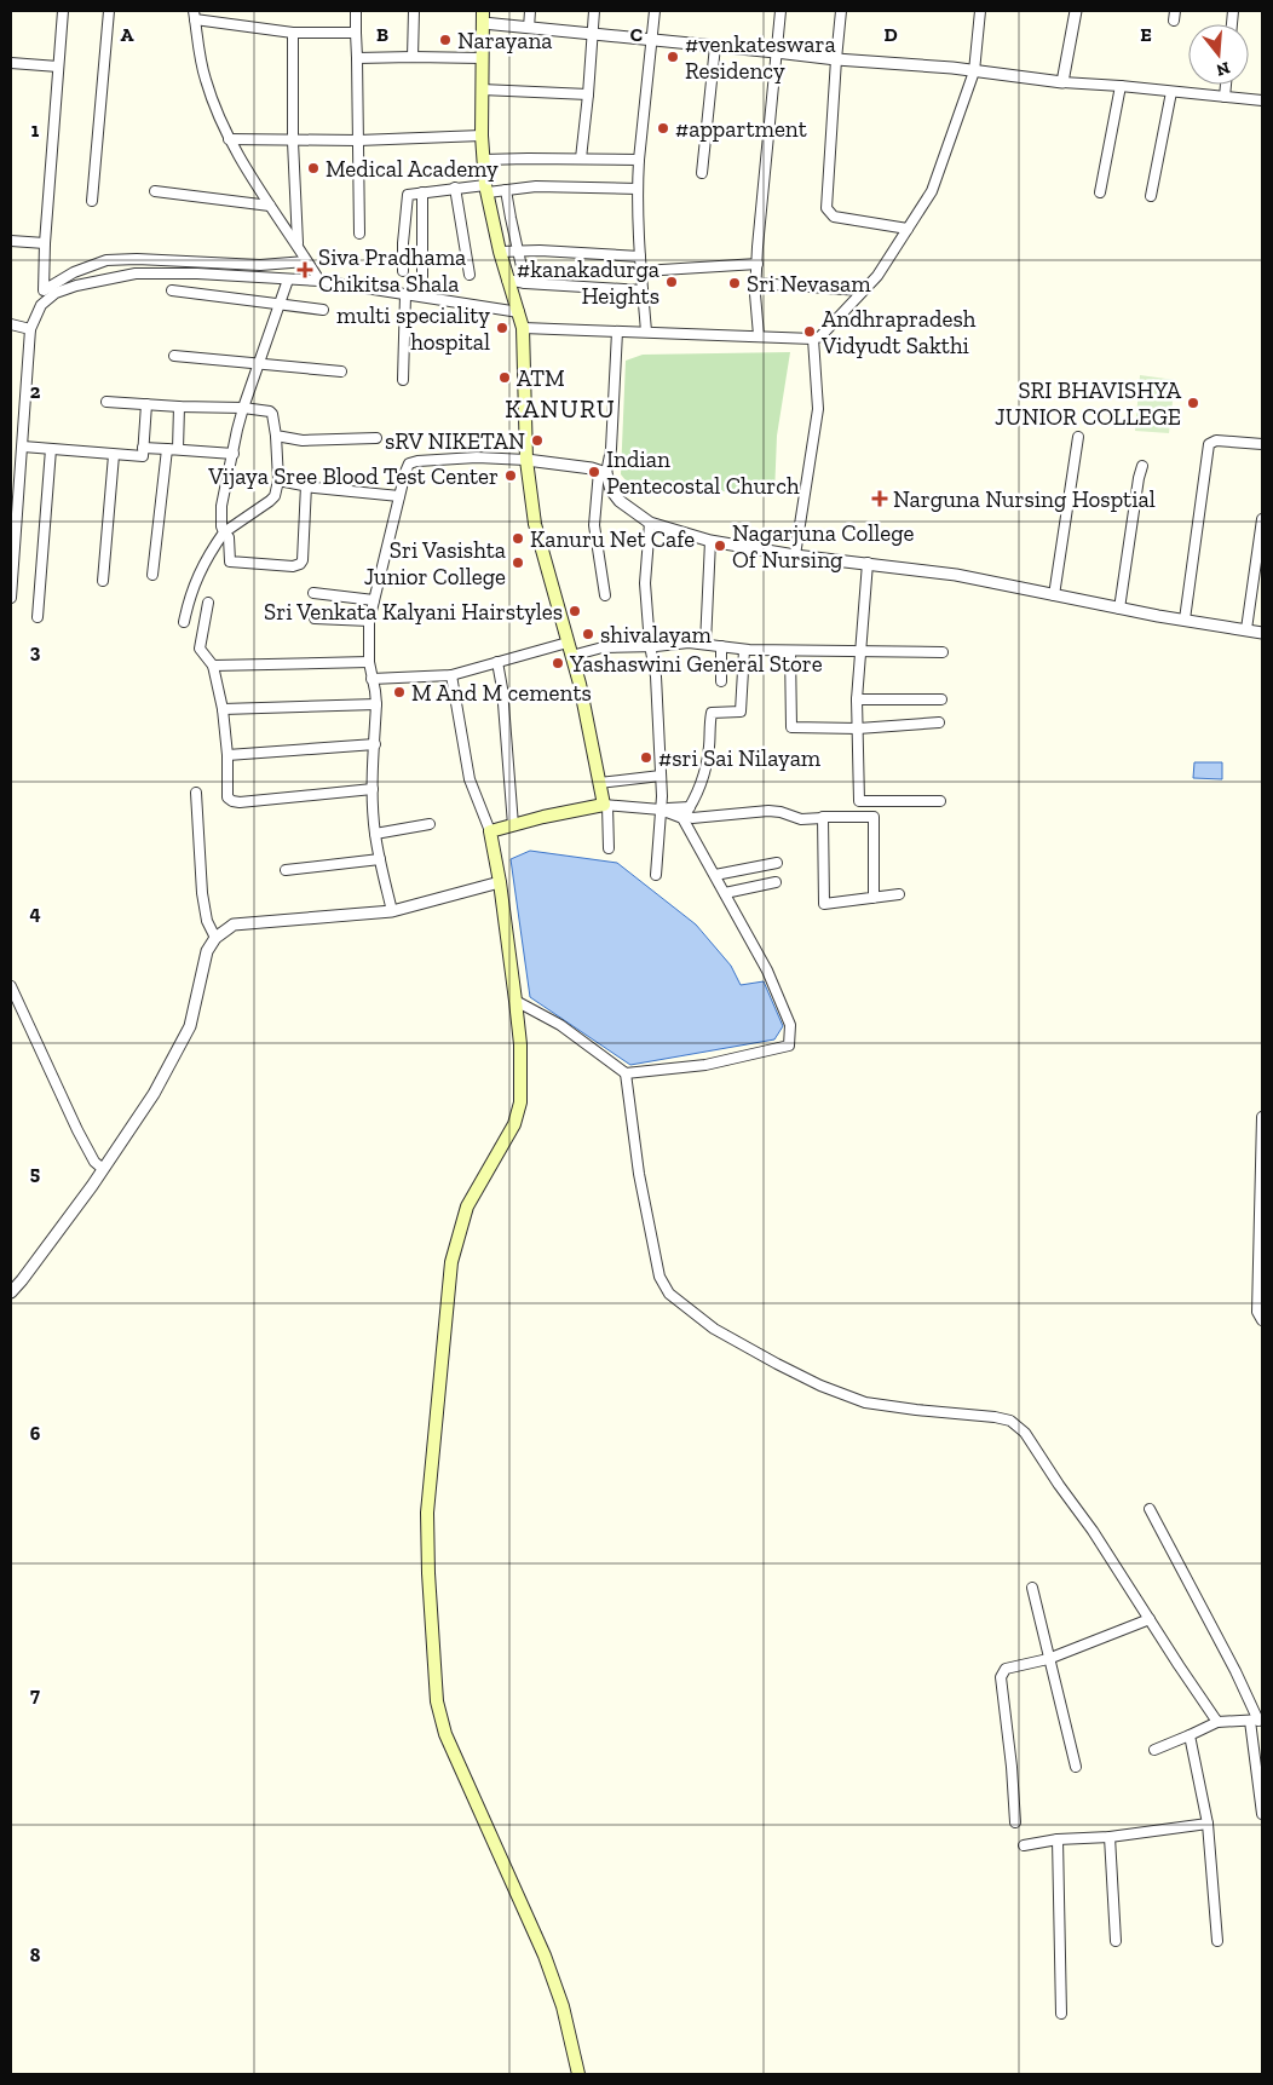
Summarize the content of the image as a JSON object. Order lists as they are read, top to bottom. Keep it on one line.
{"districts":["KANURU"],"places":{"other":["Narayana","#venkateswara Residency","#appartment","Medical Academy","#kanakadurga Heights","Sri Nevasam","multi speciality hospital","Andhrapradesh Vidyudt Sakthi","ATM","SRI BHAVISHYA JUNIOR COLLEGE","sRV NIKETAN","Indian Pentecostal Church","Vijaya Sree Blood Test Center","Kanuru Net Cafe","Nagarjuna College Of Nursing","Sri Vasishta Junior College","Sri Venkata Kalyani Hairstyles","shivalayam","Yashaswini General Store","M And M cements","#sri Sai Nilayam"],"health":["Siva Pradhama Chikitsa Shala","Narguna Nursing Hosptial"]},"north":"bottom","grid":{"columns":["A","B","C","D","E"],"rows":["1","2","3","4","5","6","7","8"]}}
